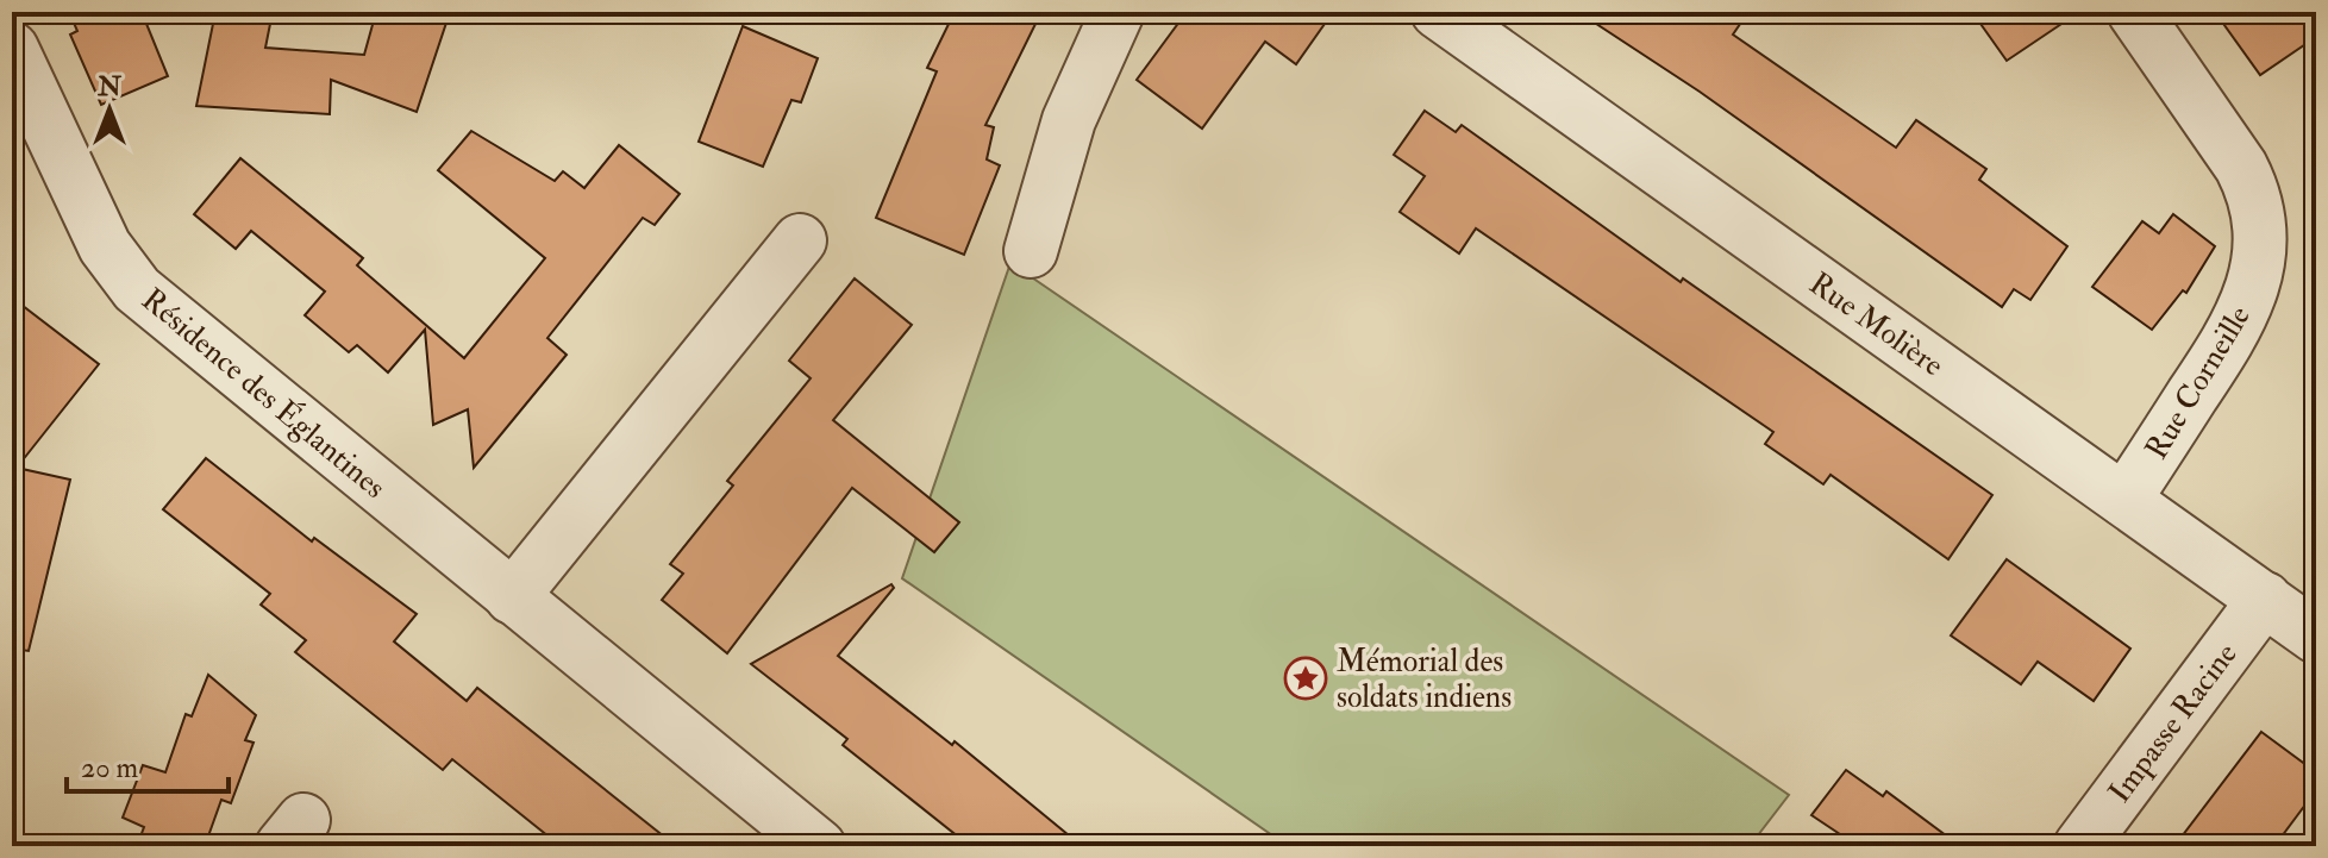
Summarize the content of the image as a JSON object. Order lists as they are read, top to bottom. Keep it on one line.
{"streets":{"street":["Rue Molière","Rue Corneille","Résidence des Églantines","Impasse Racine"]},"crossings":[["Rue Molière","Rue Corneille"],["Rue Molière","Impasse Racine"]],"places":{"place":["Mémorial des soldats indiens"]},"scale_bar":"20 m","north":"top"}
